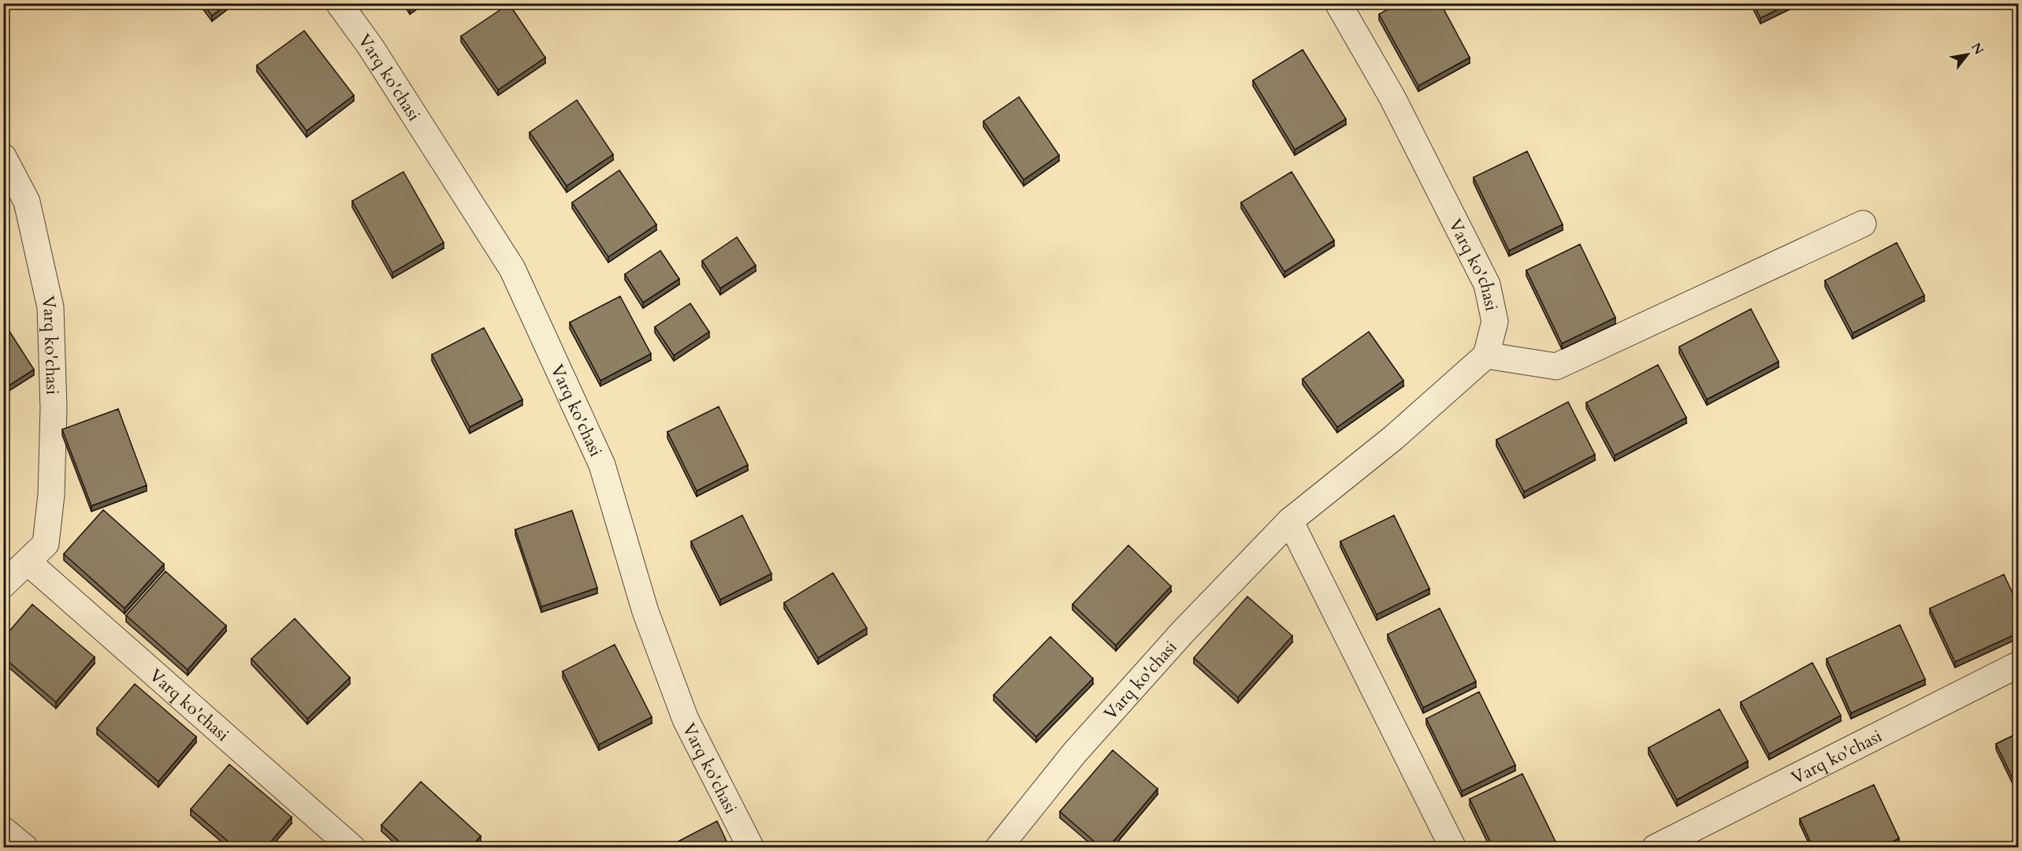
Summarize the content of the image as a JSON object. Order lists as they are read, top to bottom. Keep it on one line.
{"streets":{"street":["Varq ko'chasi"]},"north":"top right"}
